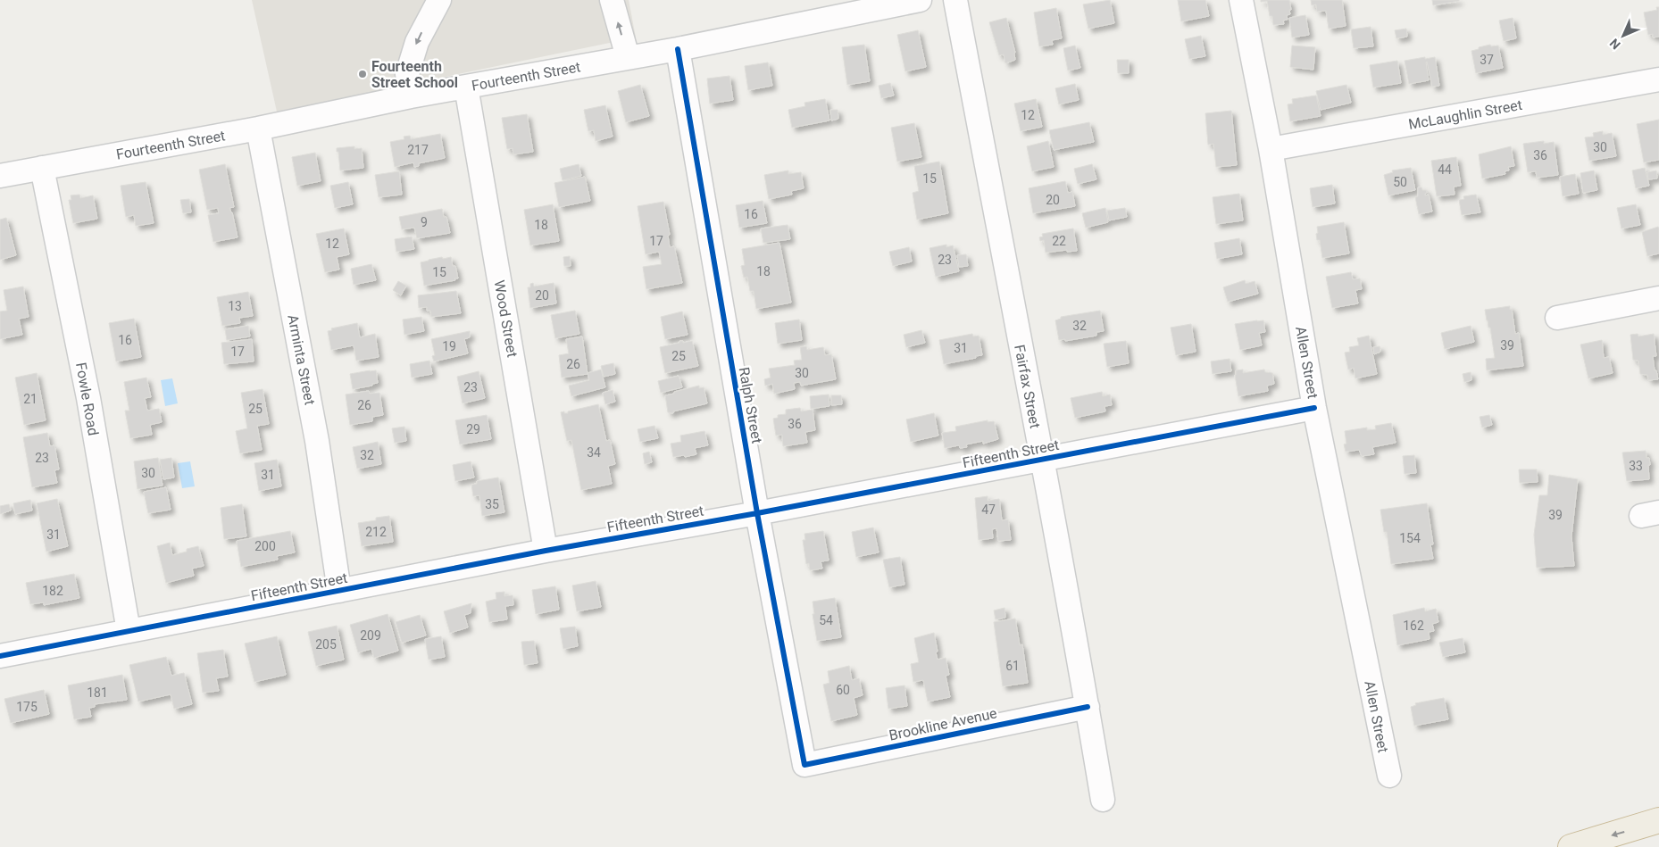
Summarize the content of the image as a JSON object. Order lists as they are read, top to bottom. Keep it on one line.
{"streets":{"street":["Fourteenth Street","McLaughlin Street","Wood Street","Arminta Street","Allen Street","Fairfax Street","Fowle Road","Ralph Street","Fifteenth Street","Brookline Avenue"]},"crossings":[["Fourteenth Street","Wood Street"],["Fourteenth Street","Arminta Street"],["Fourteenth Street","Fowle Road"],["Fourteenth Street","Ralph Street"],["McLaughlin Street","Allen Street"],["Wood Street","Fifteenth Street"],["Arminta Street","Fifteenth Street"],["Allen Street","Fifteenth Street"],["Fairfax Street","Fifteenth Street"],["Fairfax Street","Brookline Avenue"],["Fowle Road","Fifteenth Street"],["Ralph Street","Fifteenth Street"],["Ralph Street","Brookline Avenue"]],"places":["Fourteenth Street School"],"house_numbers":["37","12","30","217","36","44","15","50","20","16","9","18","17","22","12","23","18","15","20","13","32","16","39","19","31","17","25","26","30","23","21","26","25","36","29","34","32","23","33","30","31","35","47","39","212","31","154","200","182","54","162","209","205","61","60","181","175"],"north":"bottom left"}
